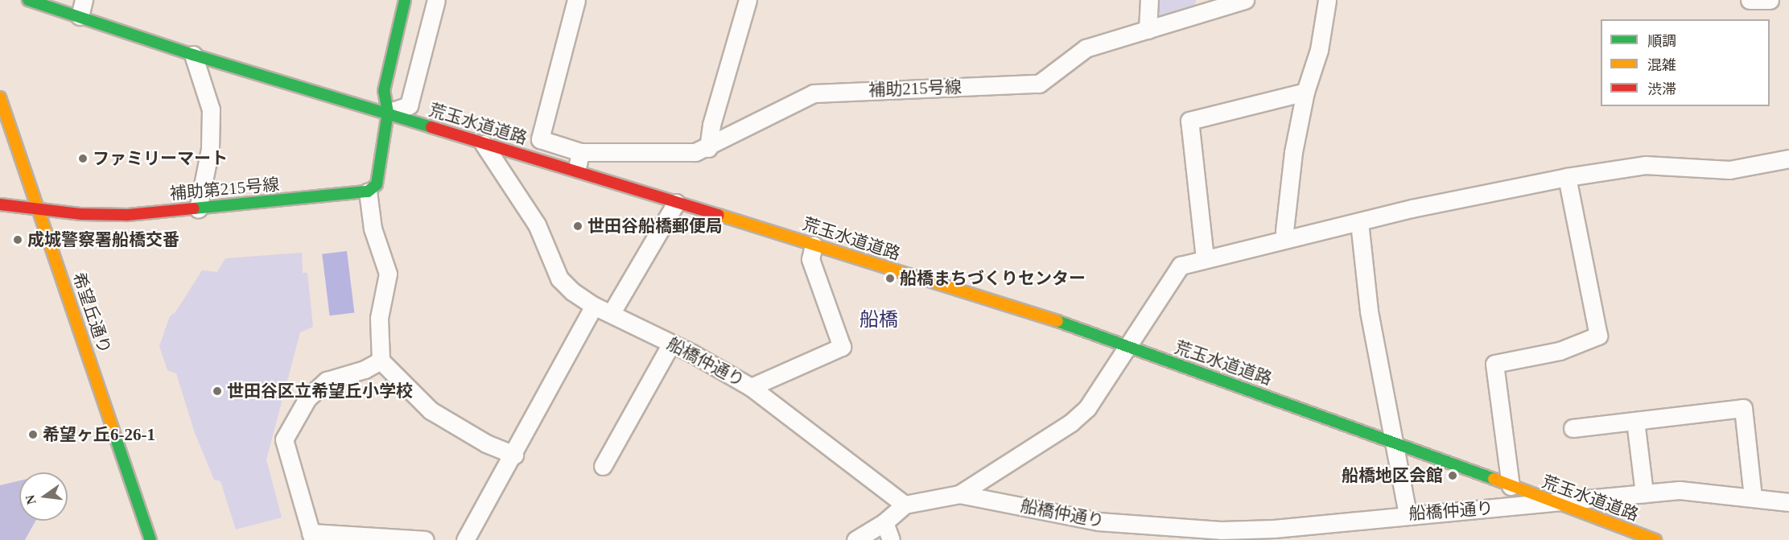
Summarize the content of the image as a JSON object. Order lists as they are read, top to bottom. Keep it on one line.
{"streets":{"main road":["荒玉水道道路","補助第215号線","希望丘通り"],"street":["補助215号線","船橋仲通り"]},"crossings":[["荒玉水道道路","船橋仲通り"],["補助第215号線","希望丘通り"]],"districts":["船橋"],"places":["ファミリーマート","世田谷船橋郵便局","成城警察署船橋交番","船橋まちづくりセンター","世田谷区立希望丘小学校","希望ヶ丘6-26-1","船橋地区会館"],"legend":["順調","混雑","渋滞"],"north":"left"}
